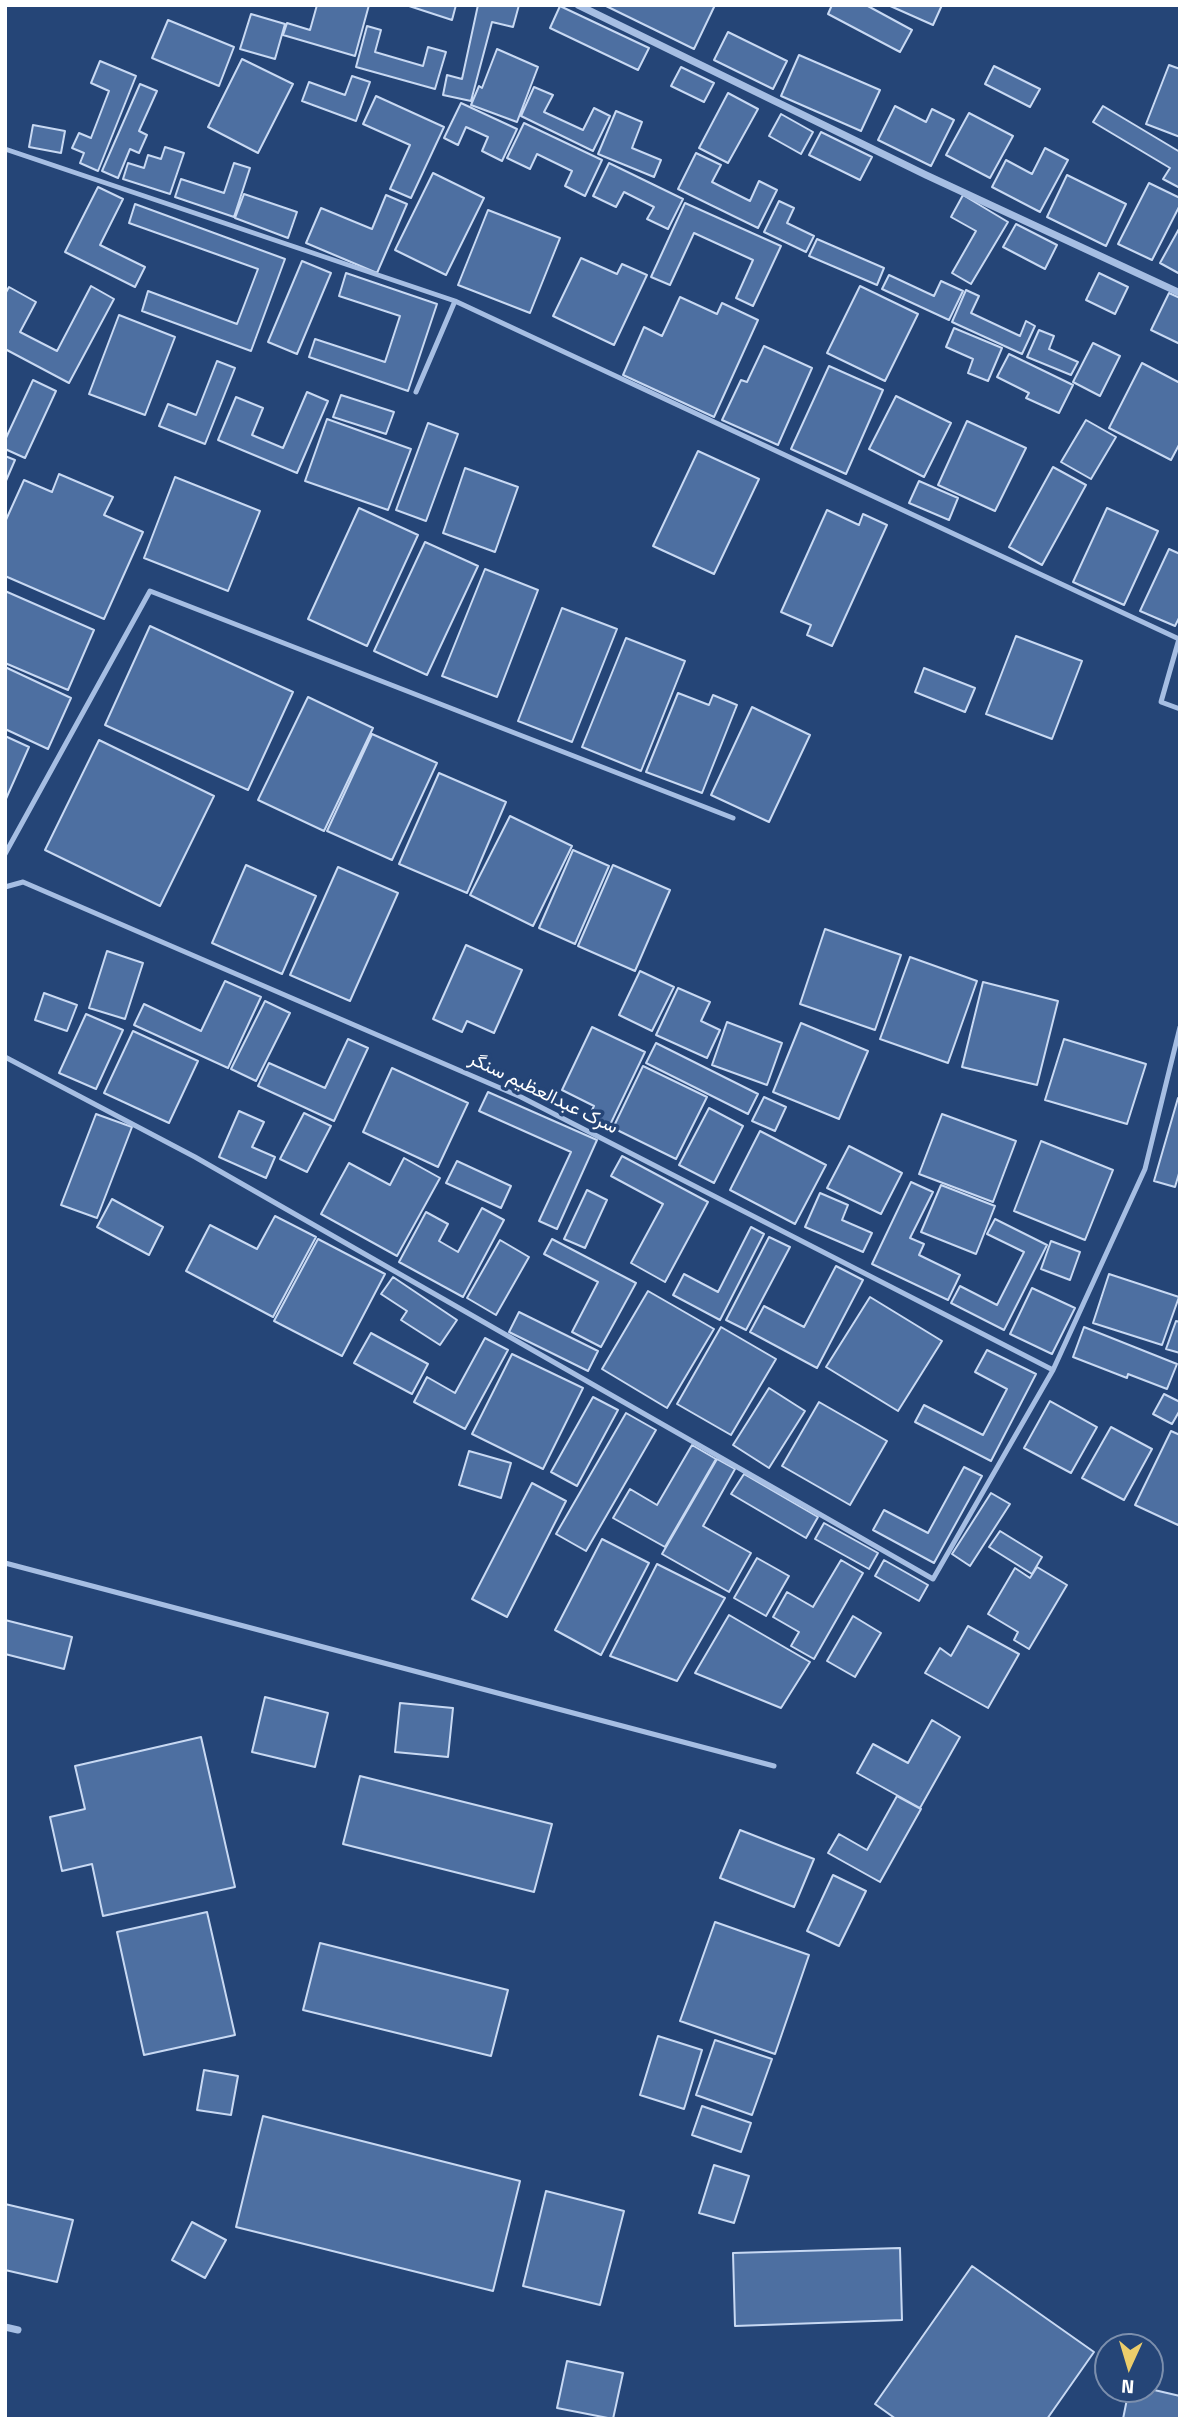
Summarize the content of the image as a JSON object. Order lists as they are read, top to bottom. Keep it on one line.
{"streets":{"lane":["سرک عبدالعظیم سنگر"]},"north":"bottom"}
